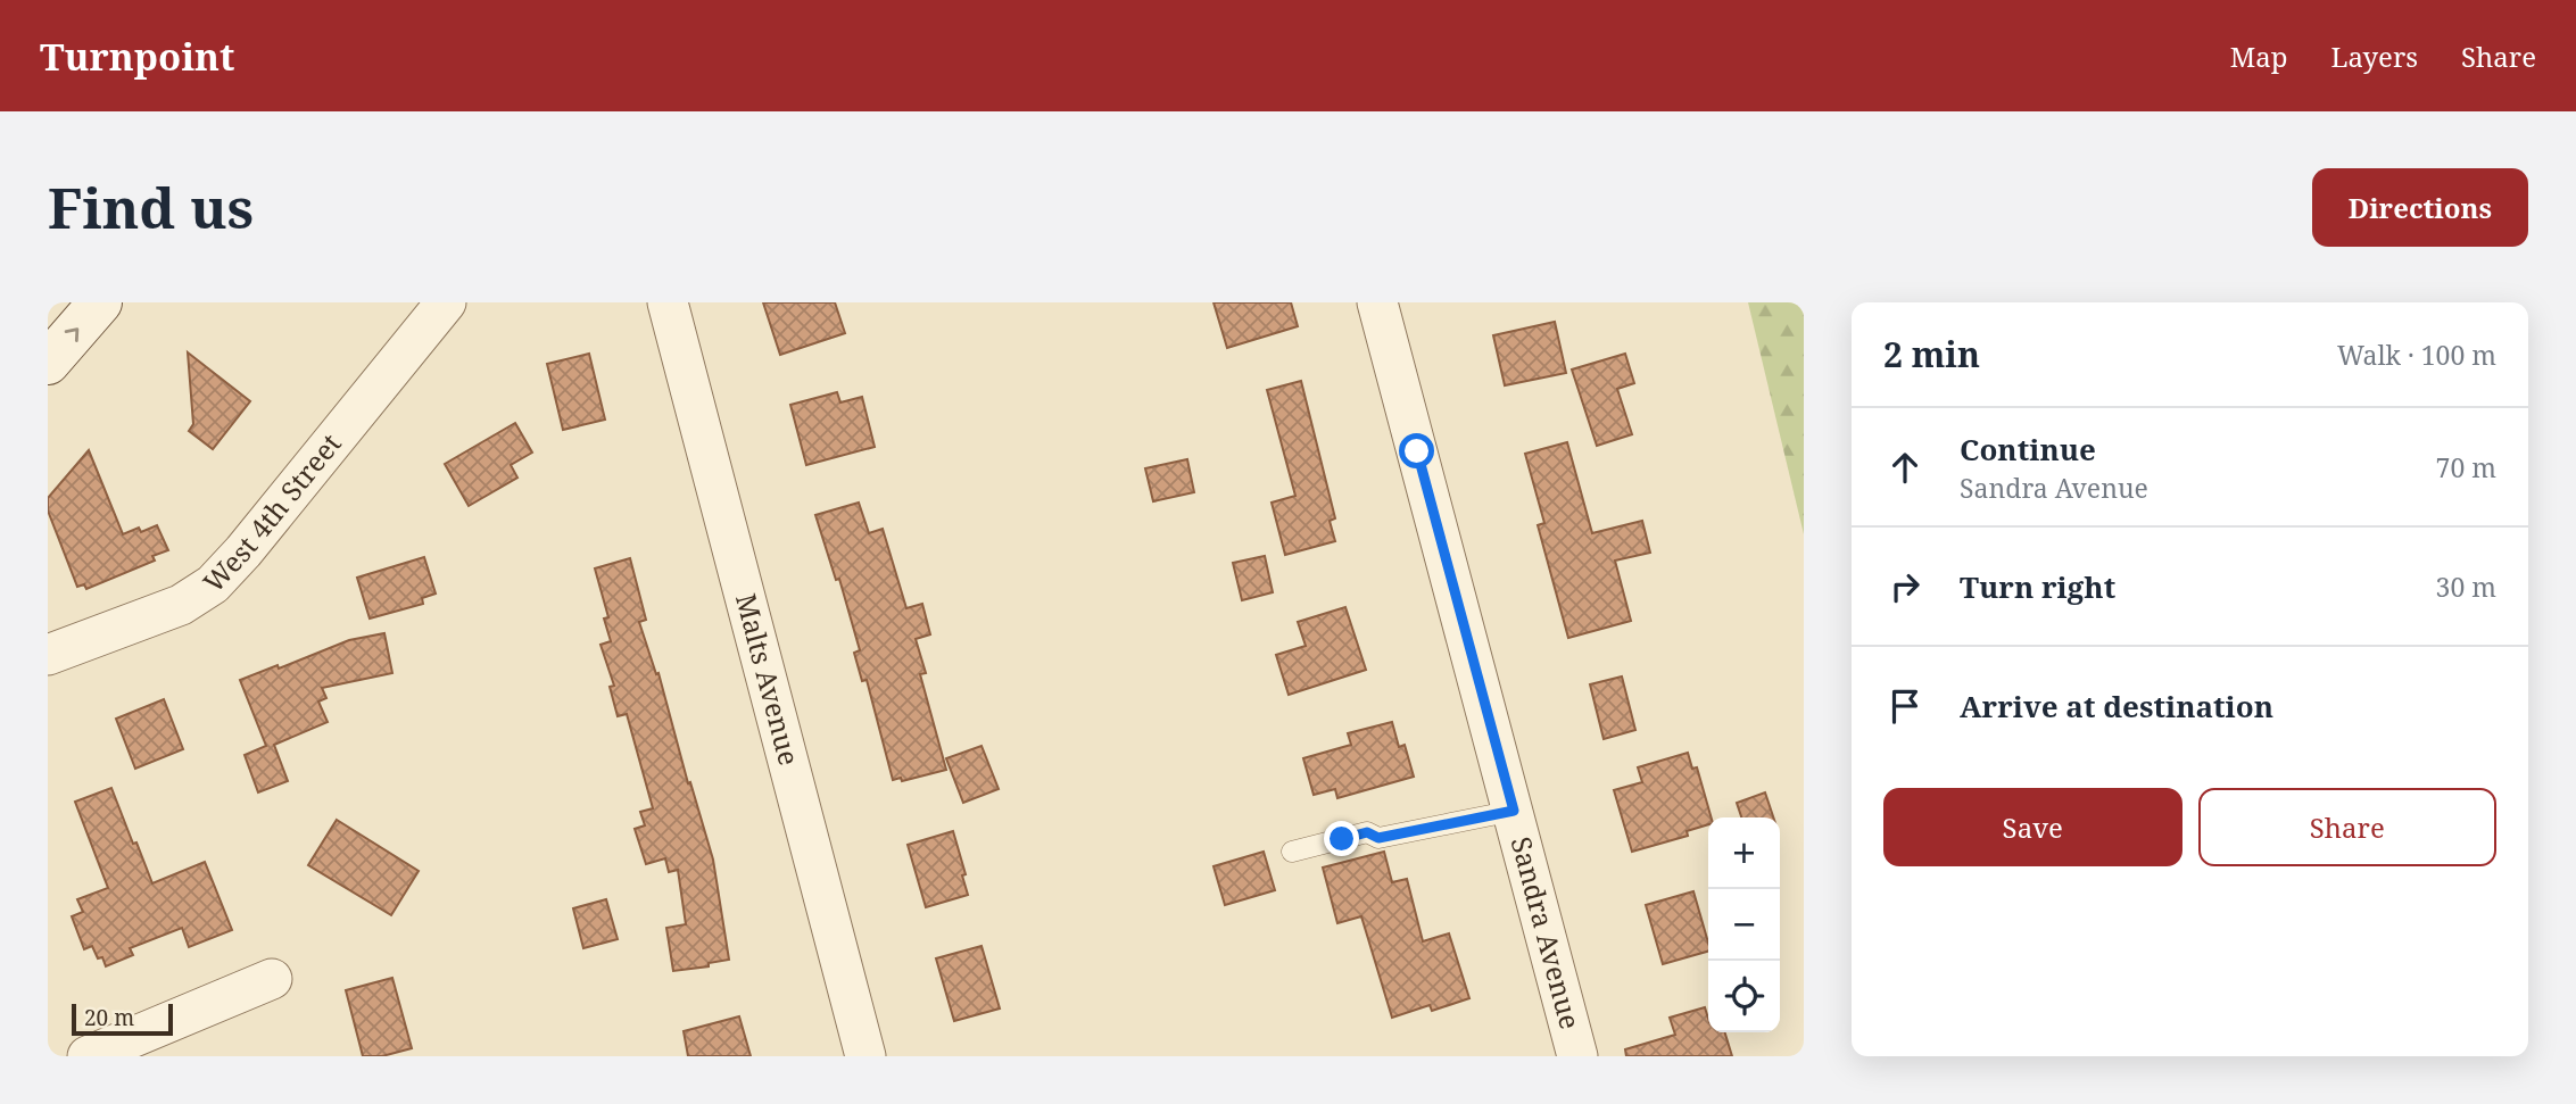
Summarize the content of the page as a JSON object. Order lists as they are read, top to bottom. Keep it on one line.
{"streets":{"street":["West 4th Street","Malts Avenue","Sandra Avenue"]},"scale_bar":"20 m","page":{"header":"Turnpoint","nav":["Map","Layers","Share"],"buttons":["Directions",["Save","Share"]],"title":"Find us","heading":["2 min","Walk · 100 m"],"list":[["Continue","Sandra Avenue","70 m"],["Turn right","30 m"],"Arrive at destination"],"map_buttons":["+","−"],"scale":"20 m"}}
